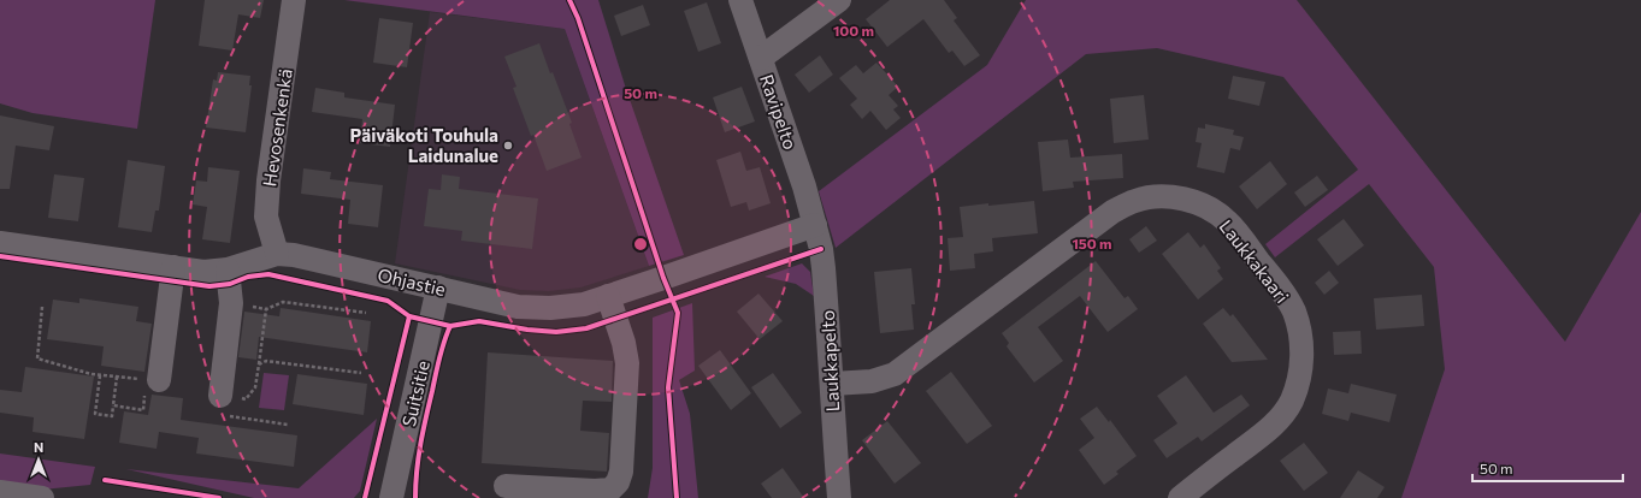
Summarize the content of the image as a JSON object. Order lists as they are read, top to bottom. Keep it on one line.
{"streets":{"street":["Ravipelto","Hevosenkenkä","Laukkakaari","Ohjastie","Laukkapelto","Suitsitie"]},"crossings":[["Ravipelto","Ohjastie"],["Ravipelto","Laukkapelto"],["Hevosenkenkä","Ohjastie"],["Laukkakaari","Laukkapelto"],["Ohjastie","Laukkapelto"],["Ohjastie","Suitsitie"]],"places":["Päiväkoti Touhula Laidunalue"],"scale_bar":"50 m","north":"top","rings":["100 m","50 m","150 m"]}
